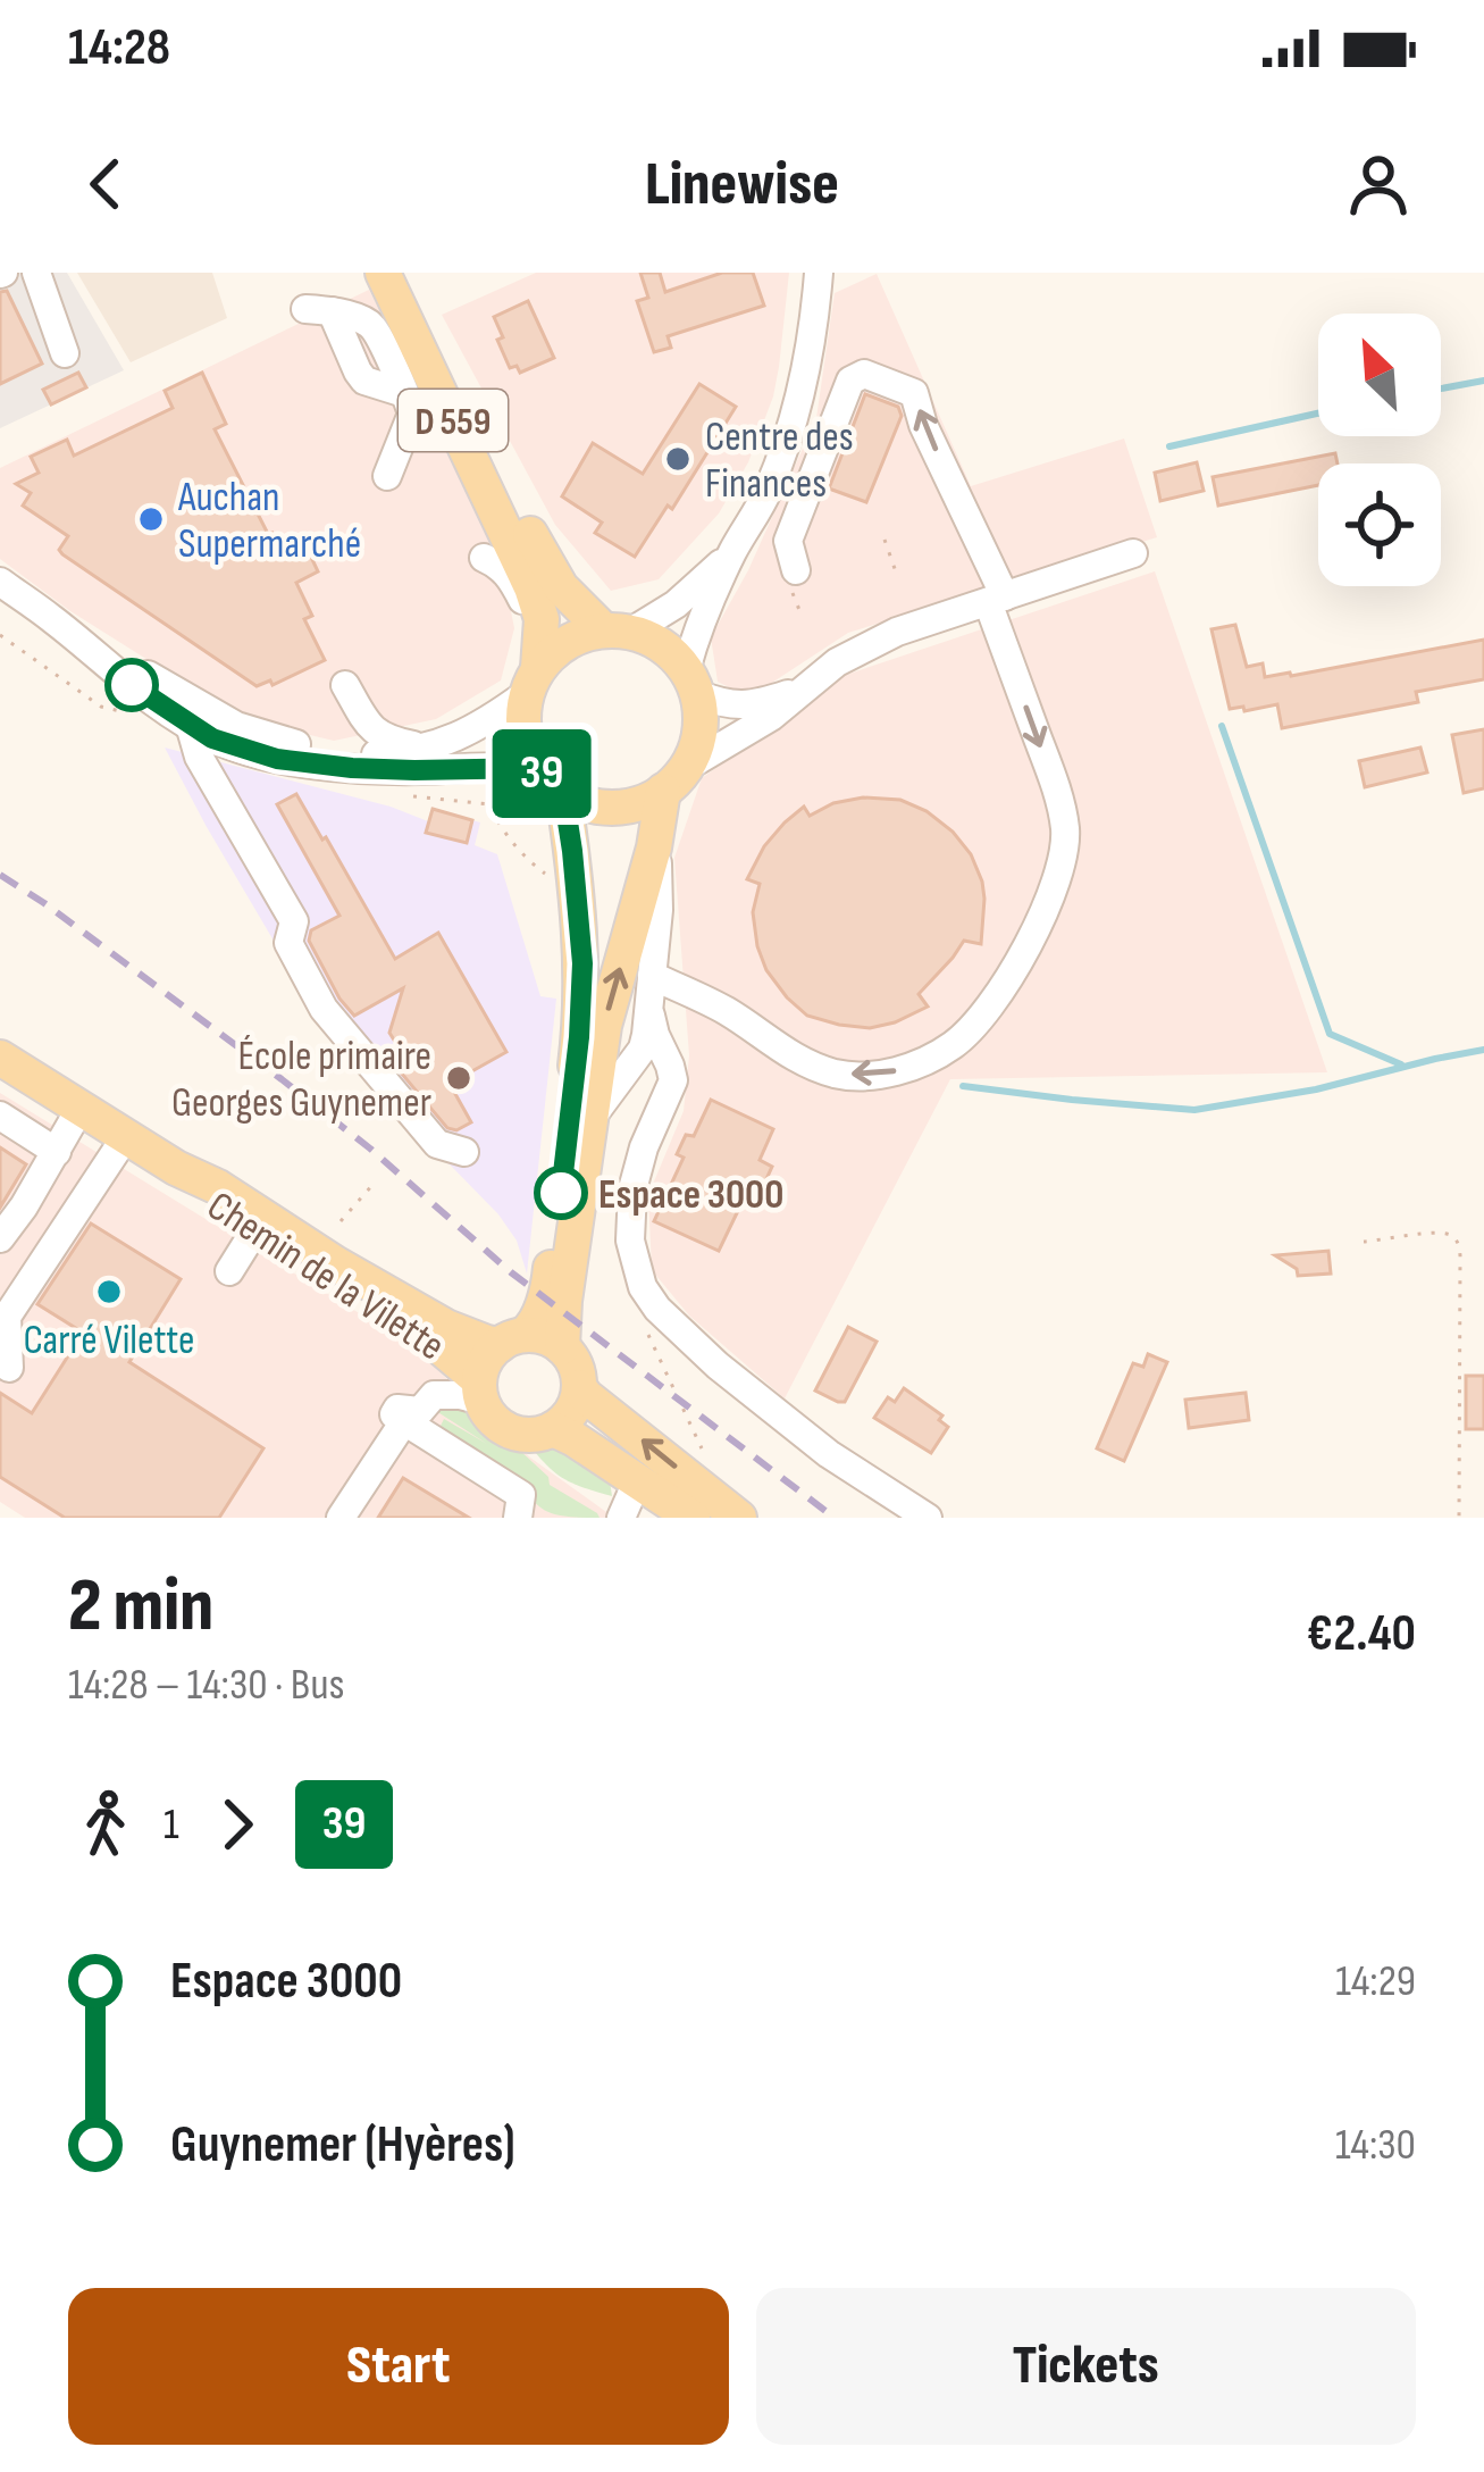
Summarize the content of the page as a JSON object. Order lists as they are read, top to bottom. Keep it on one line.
{"streets":{"main road":["D 559","Chemin de la Vilette"]},"places":["Centre des Finances","Auchan Supermarché","École primaire Georges Guynemer","Espace 3000","Carré Vilette"],"lines":["bus line 39"],"north":"top left","page":{"status":"14:28","header":"Linewise","on_map":"39","heading":["2 min","14:28 – 14:30 · Bus","€2.40"],"legs":["1","39"],"list":[{"name":"Espace 3000","value":"14:29"},{"name":"Guynemer (Hyères)","value":"14:30"}],"buttons":["Start","Tickets"]}}
